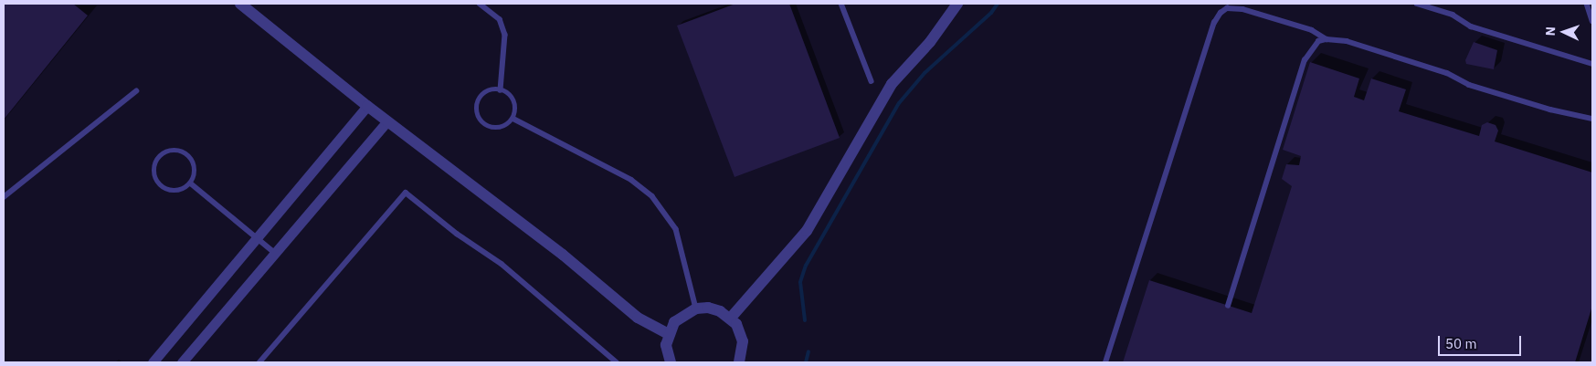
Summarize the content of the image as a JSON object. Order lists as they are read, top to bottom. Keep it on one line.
{"scale_bar":"50 m","north":"left"}
